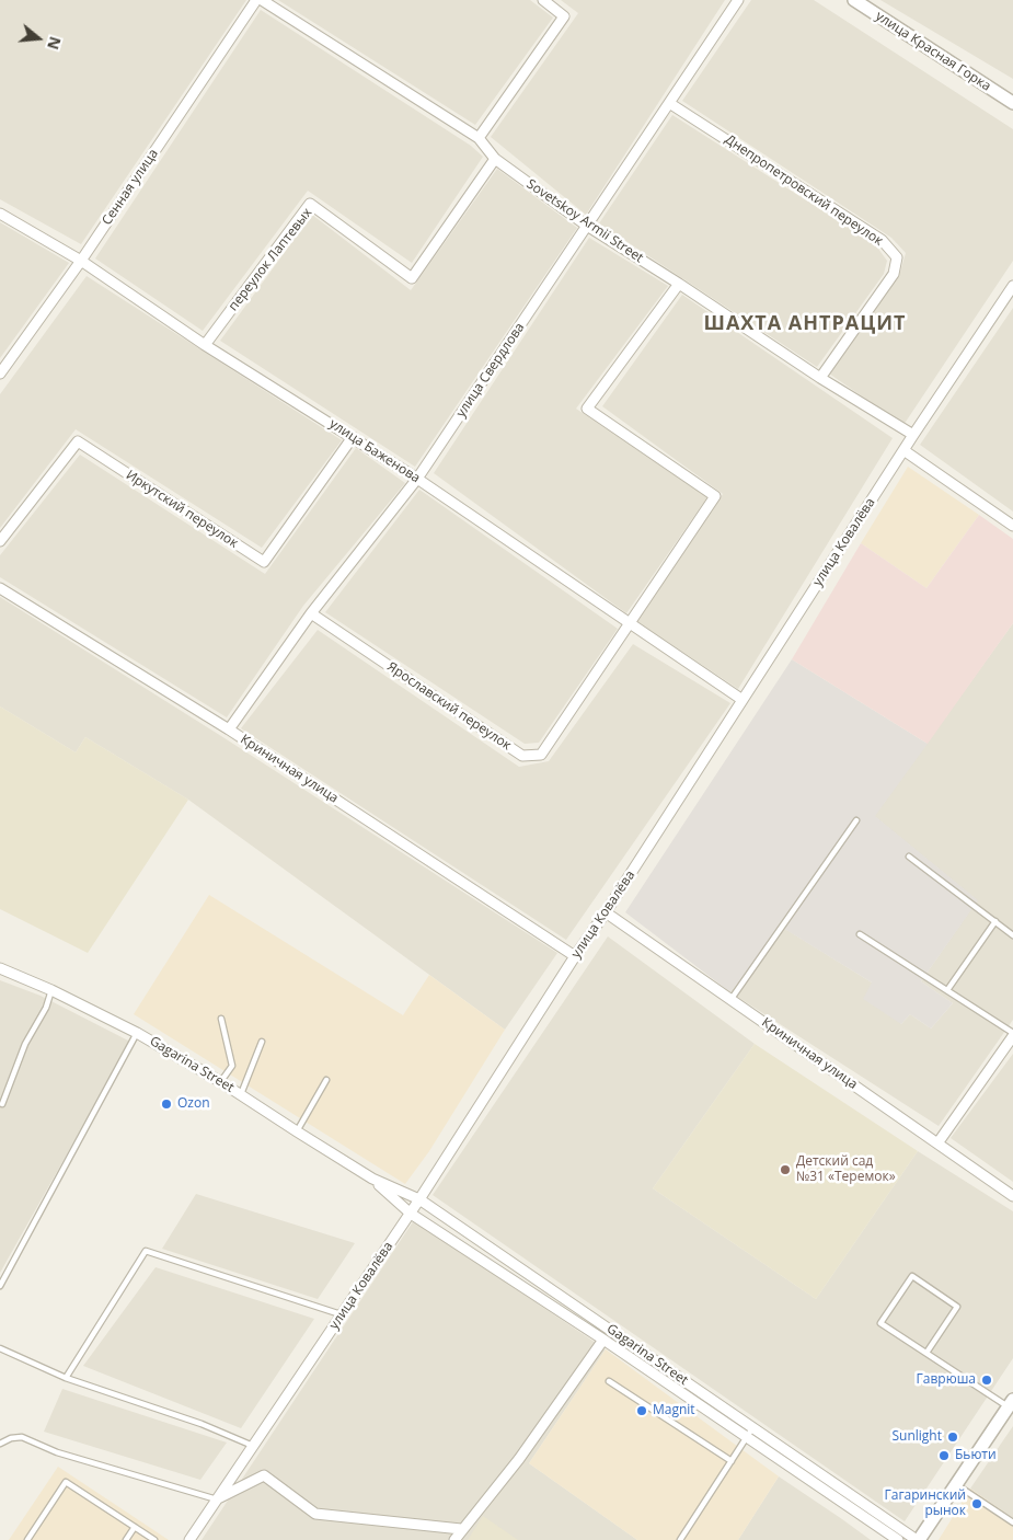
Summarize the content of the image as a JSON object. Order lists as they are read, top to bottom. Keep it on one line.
{"streets":{"street":["улица Красная Горка","Сенная улица","Днепропетровский переулок","Sovetskoy Armii Street","переулок Лаптевых","улица Свердлова","улица Баженова","Иркутский переулок","улица Ковалёва","Ярославский переулок","Криничная улица","Gagarina Street"]},"crossings":[["Сенная улица","улица Баженова"],["Днепропетровский переулок","Sovetskoy Armii Street"],["Днепропетровский переулок","улица Свердлова"],["Sovetskoy Armii Street","переулок Лаптевых"],["Sovetskoy Armii Street","улица Свердлова"],["Sovetskoy Armii Street","улица Ковалёва"],["переулок Лаптевых","улица Баженова"],["улица Свердлова","улица Баженова"],["улица Свердлова","Ярославский переулок"],["улица Свердлова","Криничная улица"],["улица Баженова","Иркутский переулок"],["улица Баженова","улица Ковалёва"],["улица Баженова","Ярославский переулок"],["улица Ковалёва","Криничная улица"],["улица Ковалёва","Gagarina Street"]],"districts":["ШАХТА АНТРАЦИТ"],"places":["Ozon","Детский сад №31 «Теремок»","Гаврюша","Magnit","Sunlight","Бьюти","Гагаринский рынок"],"north":"right"}
